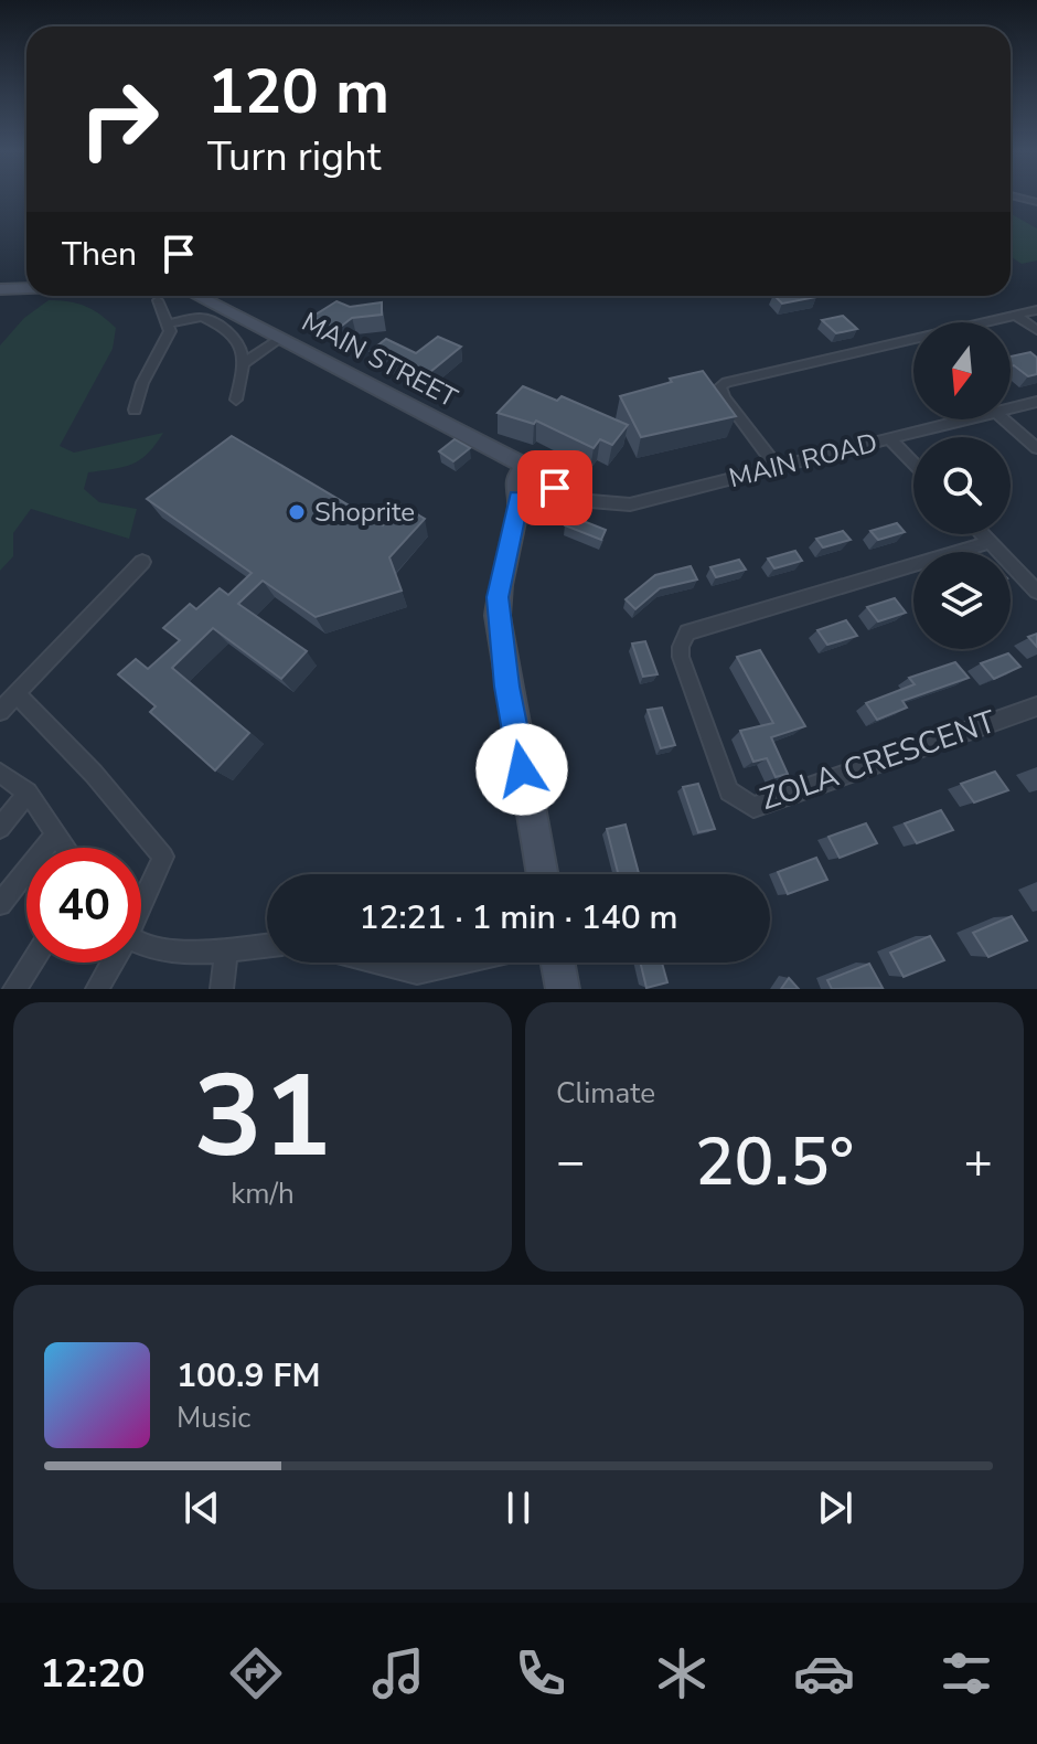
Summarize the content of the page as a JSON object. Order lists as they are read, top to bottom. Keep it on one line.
{"streets":{"street":["MAIN STREET","MAIN ROAD","ZOLA CRESCENT"]},"places":["Shoprite"],"north":"bottom","page":{"turn":["120 m","Turn right"],"then":"Then","limit":"40","trip":"12:21 · 1 min · 140 m","tile":[["31","km/h"],"Climate"],"heat":["−","20.5°","+"],"song":["100.9 FM","Music"],"tabs":"12:20"}}
